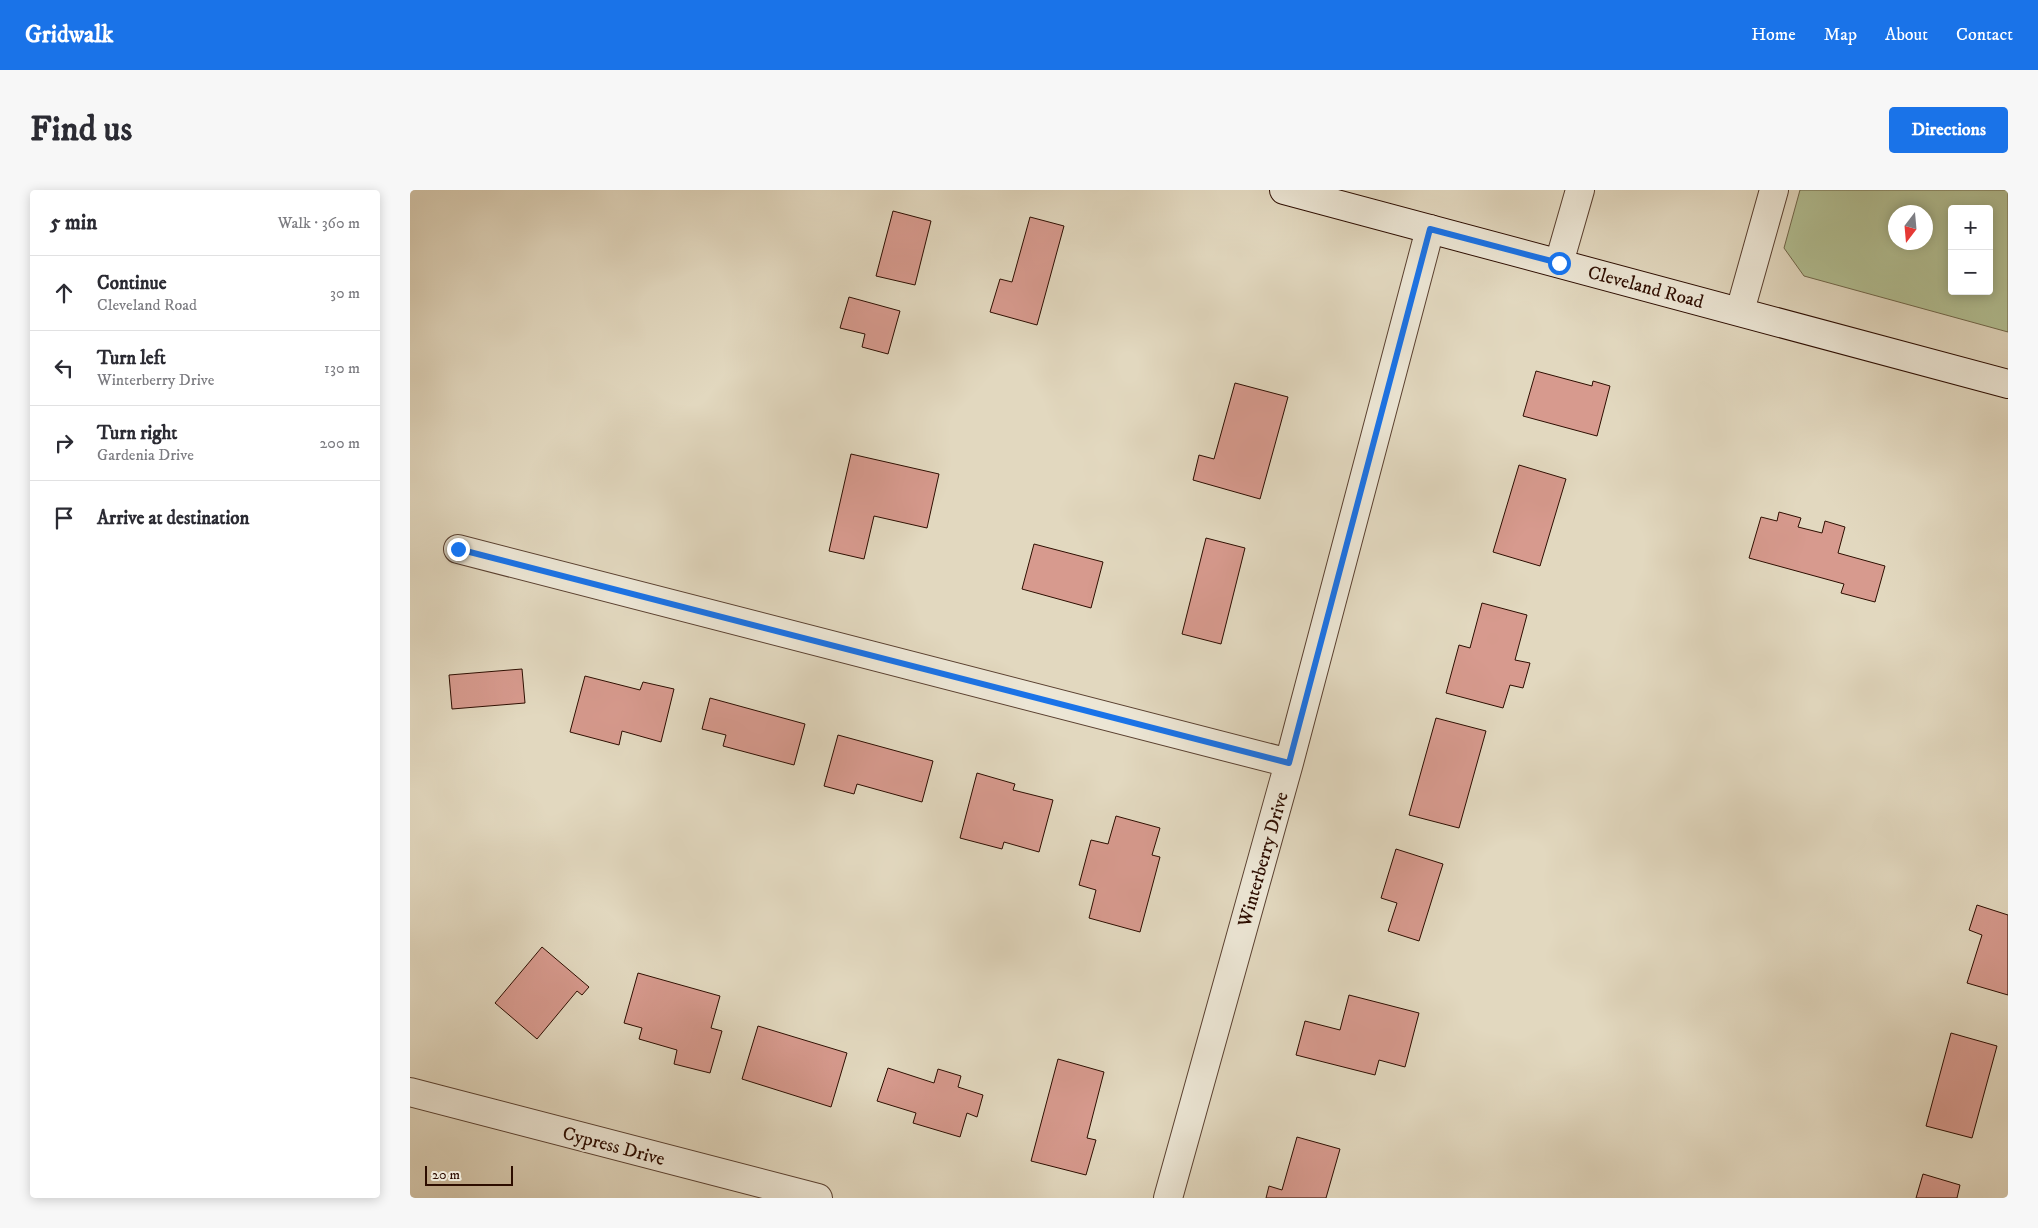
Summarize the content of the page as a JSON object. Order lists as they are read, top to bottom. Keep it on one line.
{"streets":{"street":["Cleveland Road","Winterberry Drive","Cypress Drive"]},"crossings":[["Cleveland Road","Winterberry Drive"]],"scale_bar":"20 m","north":"bottom","page":{"header":"Gridwalk","nav":["Home","Map","About","Contact"],"buttons":"Directions","title":"Find us","heading":["5 min","Walk · 360 m"],"map_buttons":["+","−"],"list":[["Continue","Cleveland Road","30 m"],["Turn left","Winterberry Drive","130 m"],["Turn right","Gardenia Drive","200 m"],"Arrive at destination"],"scale":"20 m"}}
